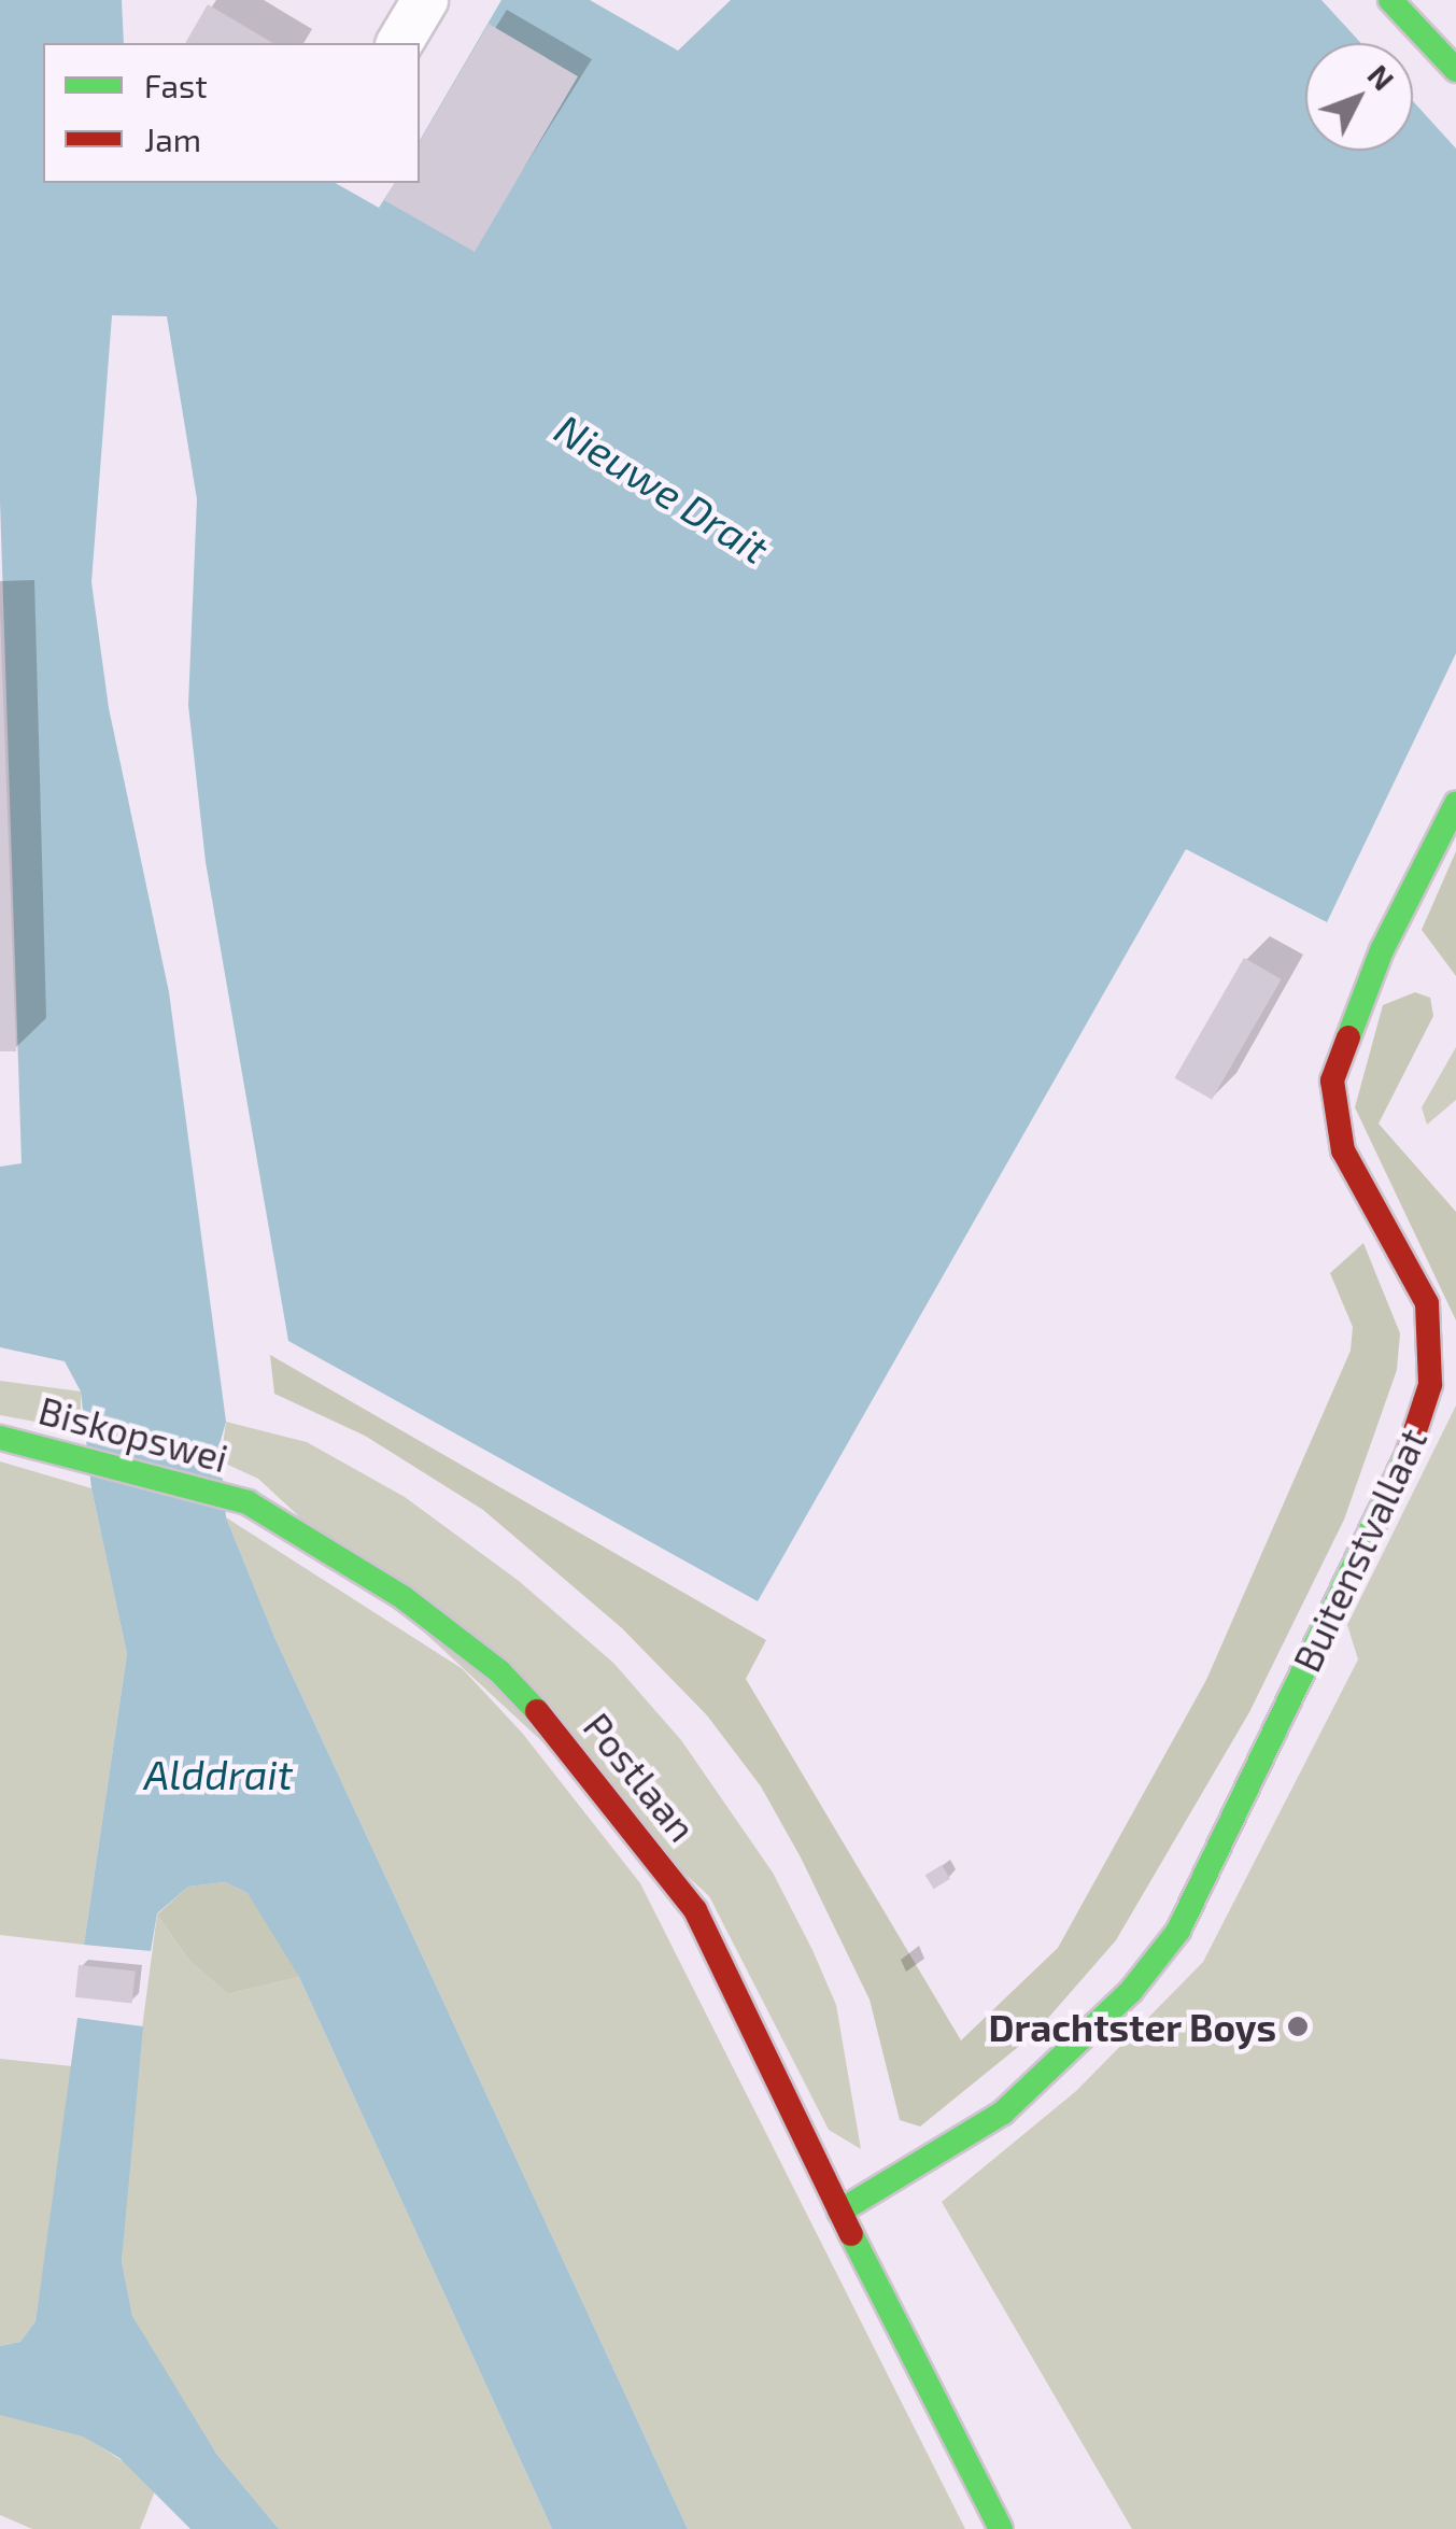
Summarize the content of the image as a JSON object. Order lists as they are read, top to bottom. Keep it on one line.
{"streets":{"street":["Biskopswei","Buitenstvallaat","Postlaan"]},"crossings":[["Biskopswei","Postlaan"],["Buitenstvallaat","Postlaan"]],"water":["Nieuwe Drait","Alddrait"],"places":["Drachtster Boys"],"legend":["Fast","Jam"],"north":"top right"}
